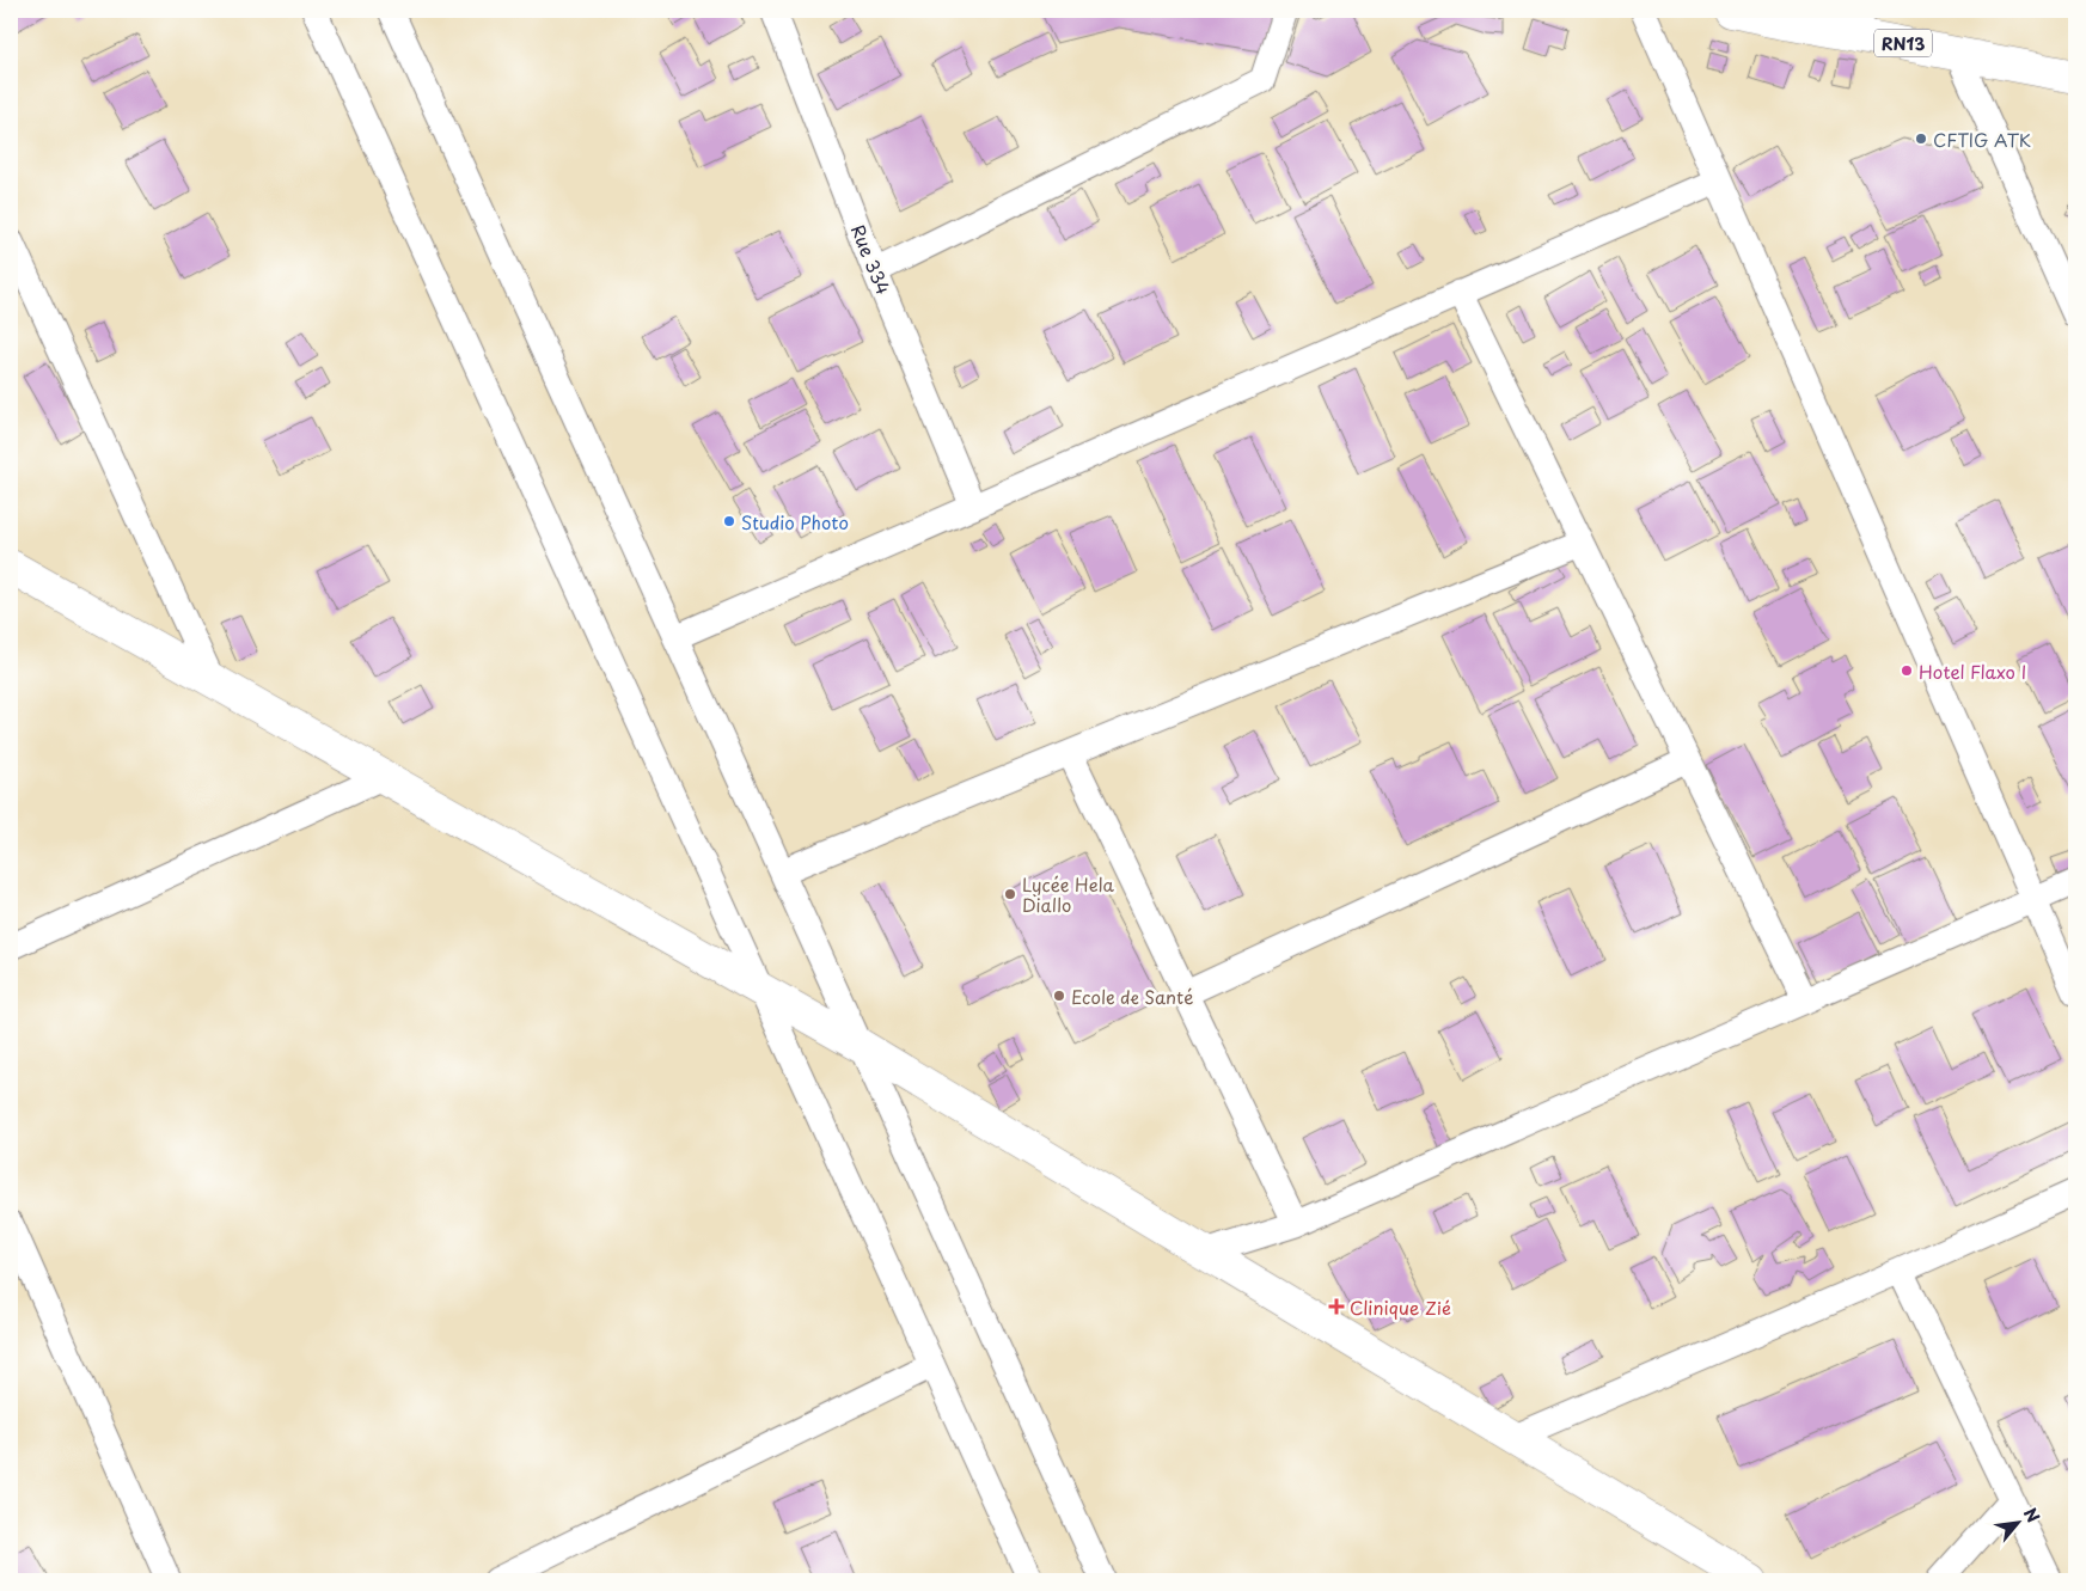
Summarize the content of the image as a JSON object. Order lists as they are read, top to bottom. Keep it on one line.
{"streets":{"street":["RN13","Rue 334"]},"places":{"other":["CFTIG ATK","Studio Photo","Hotel Flaxo I","Lycée Hela Diallo","Ecole de Santé"],"health":["Clinique Zié"]},"north":"top right"}
